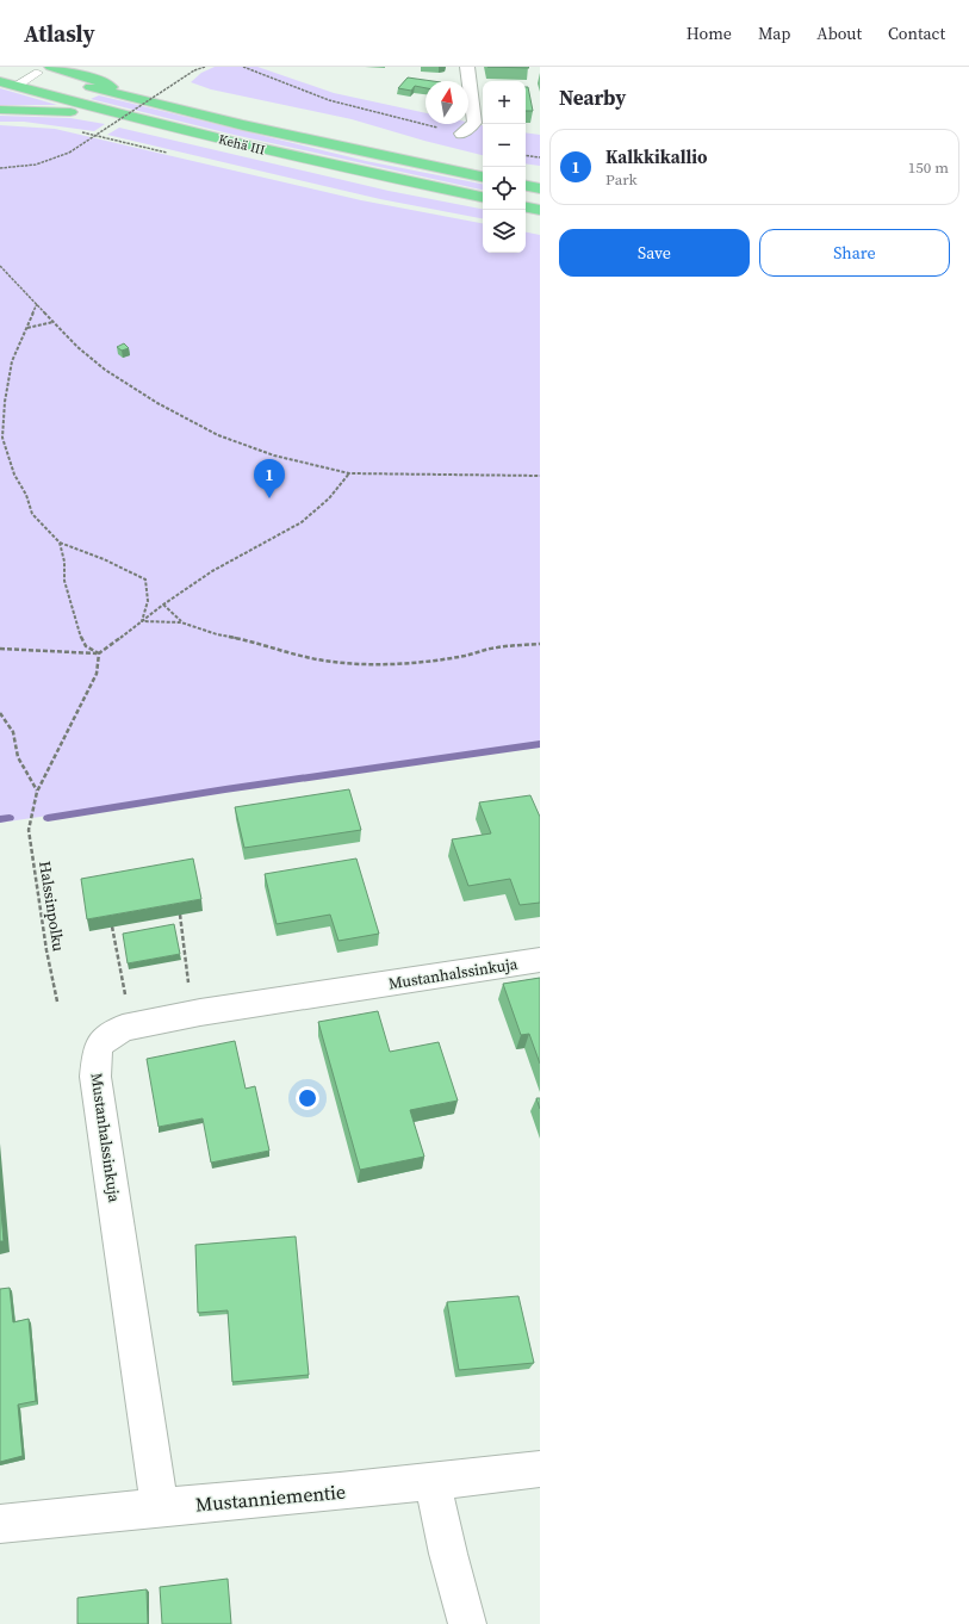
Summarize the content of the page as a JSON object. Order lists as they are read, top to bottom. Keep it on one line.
{"streets":{"highway":["Kehä III"],"street":["Mustanhalssinkuja","Mustanniementie"],"path":["Halssinpolku"]},"crossings":[["Mustanhalssinkuja","Mustanniementie"]],"north":"top","page":{"header":"Atlasly","nav":["Home","Map","About","Contact"],"heading":"Nearby","map_buttons":["+","−"],"list":[{"mark":"1","name":"Kalkkikallio","note":"Park","value":"150 m"}],"buttons":["Save","Share"],"pins":"1"}}
